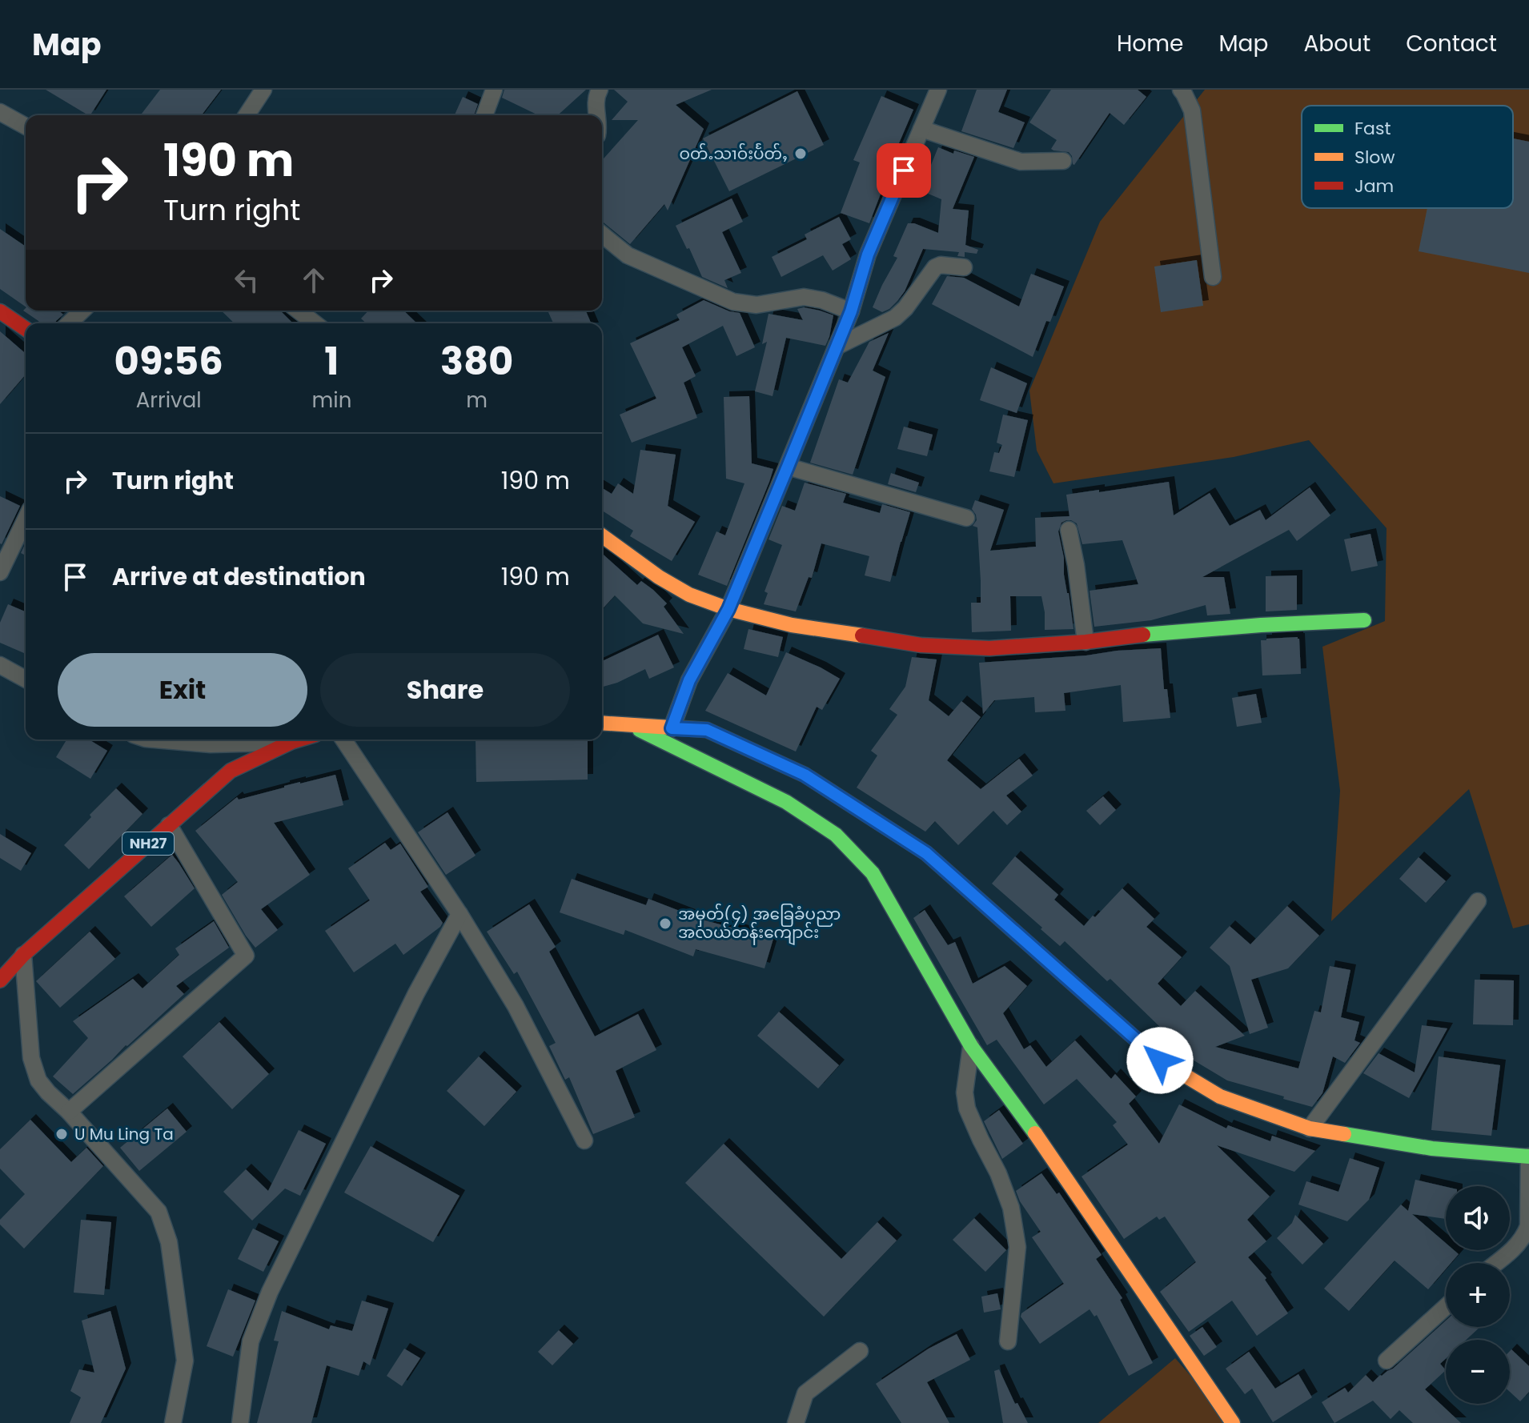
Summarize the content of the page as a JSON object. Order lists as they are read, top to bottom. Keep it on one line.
{"streets":{"main road":["NH27"]},"places":["ဝတ်ႉသၢဝ်းပႅတ်ႇ","အမှတ်(၄) အခြေခံပညာ အလယ်တန်းကျောင်း","U Mu Ling Ta"],"legend":["Fast","Slow","Jam"],"page":{"header":"Map","nav":["Home","Map","About","Contact"],"turn":["190 m","Turn right"],"eta":["09:56","Arrival","1","min","380","m"],"list":[{"name":"Turn right","value":"190 m"},{"name":"Arrive at destination","value":"190 m"}],"buttons":["Exit","Share"],"map_buttons":["+","−"]}}
